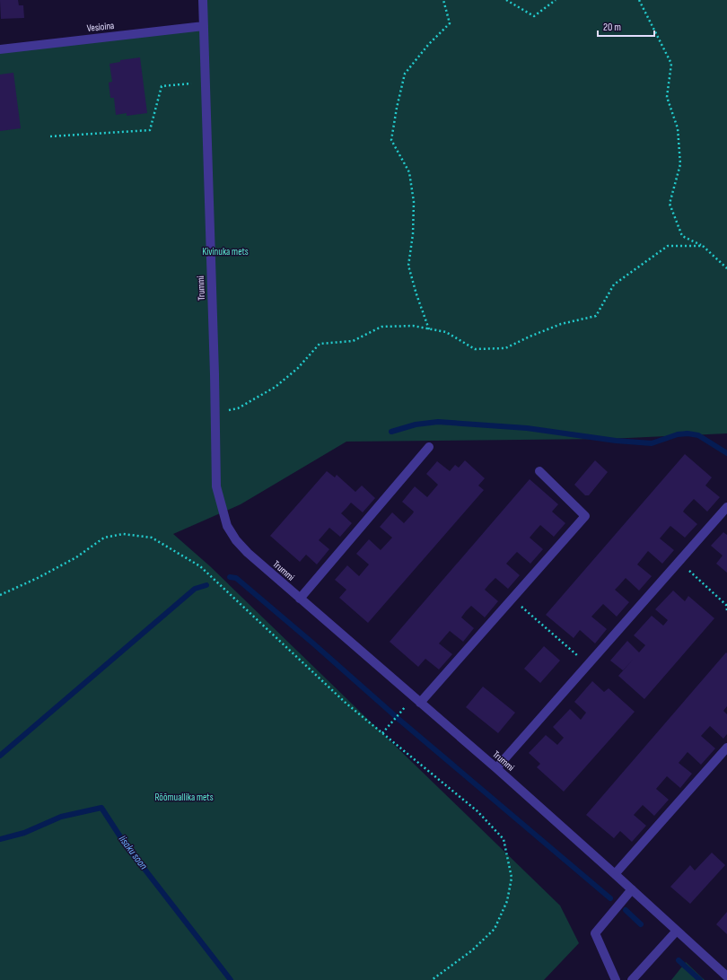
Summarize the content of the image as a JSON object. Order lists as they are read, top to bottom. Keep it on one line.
{"streets":{"street":["Vesioina","Trummi"]},"crossings":[["Vesioina","Trummi"]],"water":["Iisaku soon"],"parks":["Kivinuka mets","Rõõmuallika mets"],"scale_bar":"20 m"}
